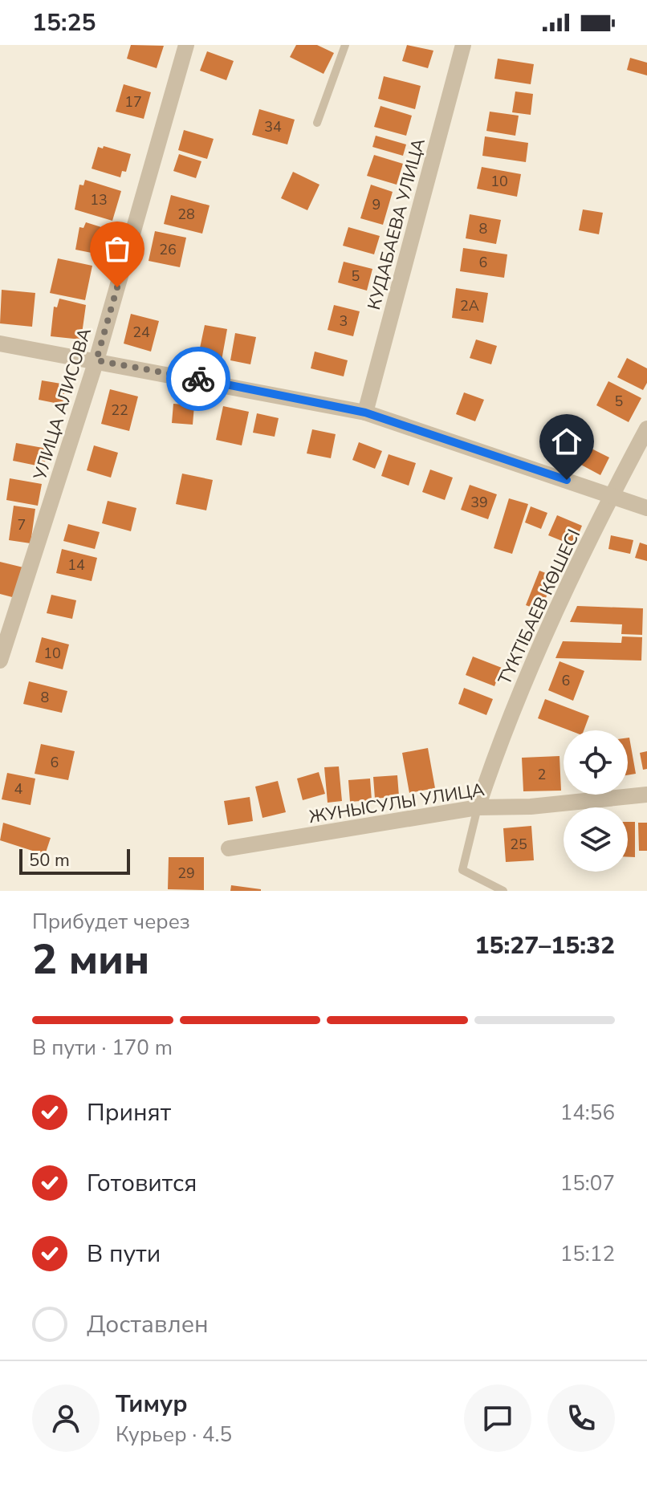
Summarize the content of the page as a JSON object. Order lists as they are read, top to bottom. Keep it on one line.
{"streets":{"street":["КУДАБАЕВА УЛИЦА","УЛИЦА АЛИСОВА","ТҮКТІБАЕВ КӨШЕСІ","ЖУНЫСУЛЫ УЛИЦА"]},"crossings":[["ТҮКТІБАЕВ КӨШЕСІ","ЖУНЫСУЛЫ УЛИЦА"]],"house_numbers":["17","34","10","13","9","28","8","26","6","5","2А","3","24","5","22","39","7","14","10","6","8","6","2","4","25","29"],"scale_bar":"50 m","page":{"status":"15:25","scale":"50 m","heading":["2 мин","Прибудет через","15:27–15:32"],"panel":["Тимур","Курьер · 4.5"],"bar":"В пути · 170 m","list":[["Принят","14:56"],["Готовится","15:07"],["В пути","15:12"],"Доставлен"]}}
